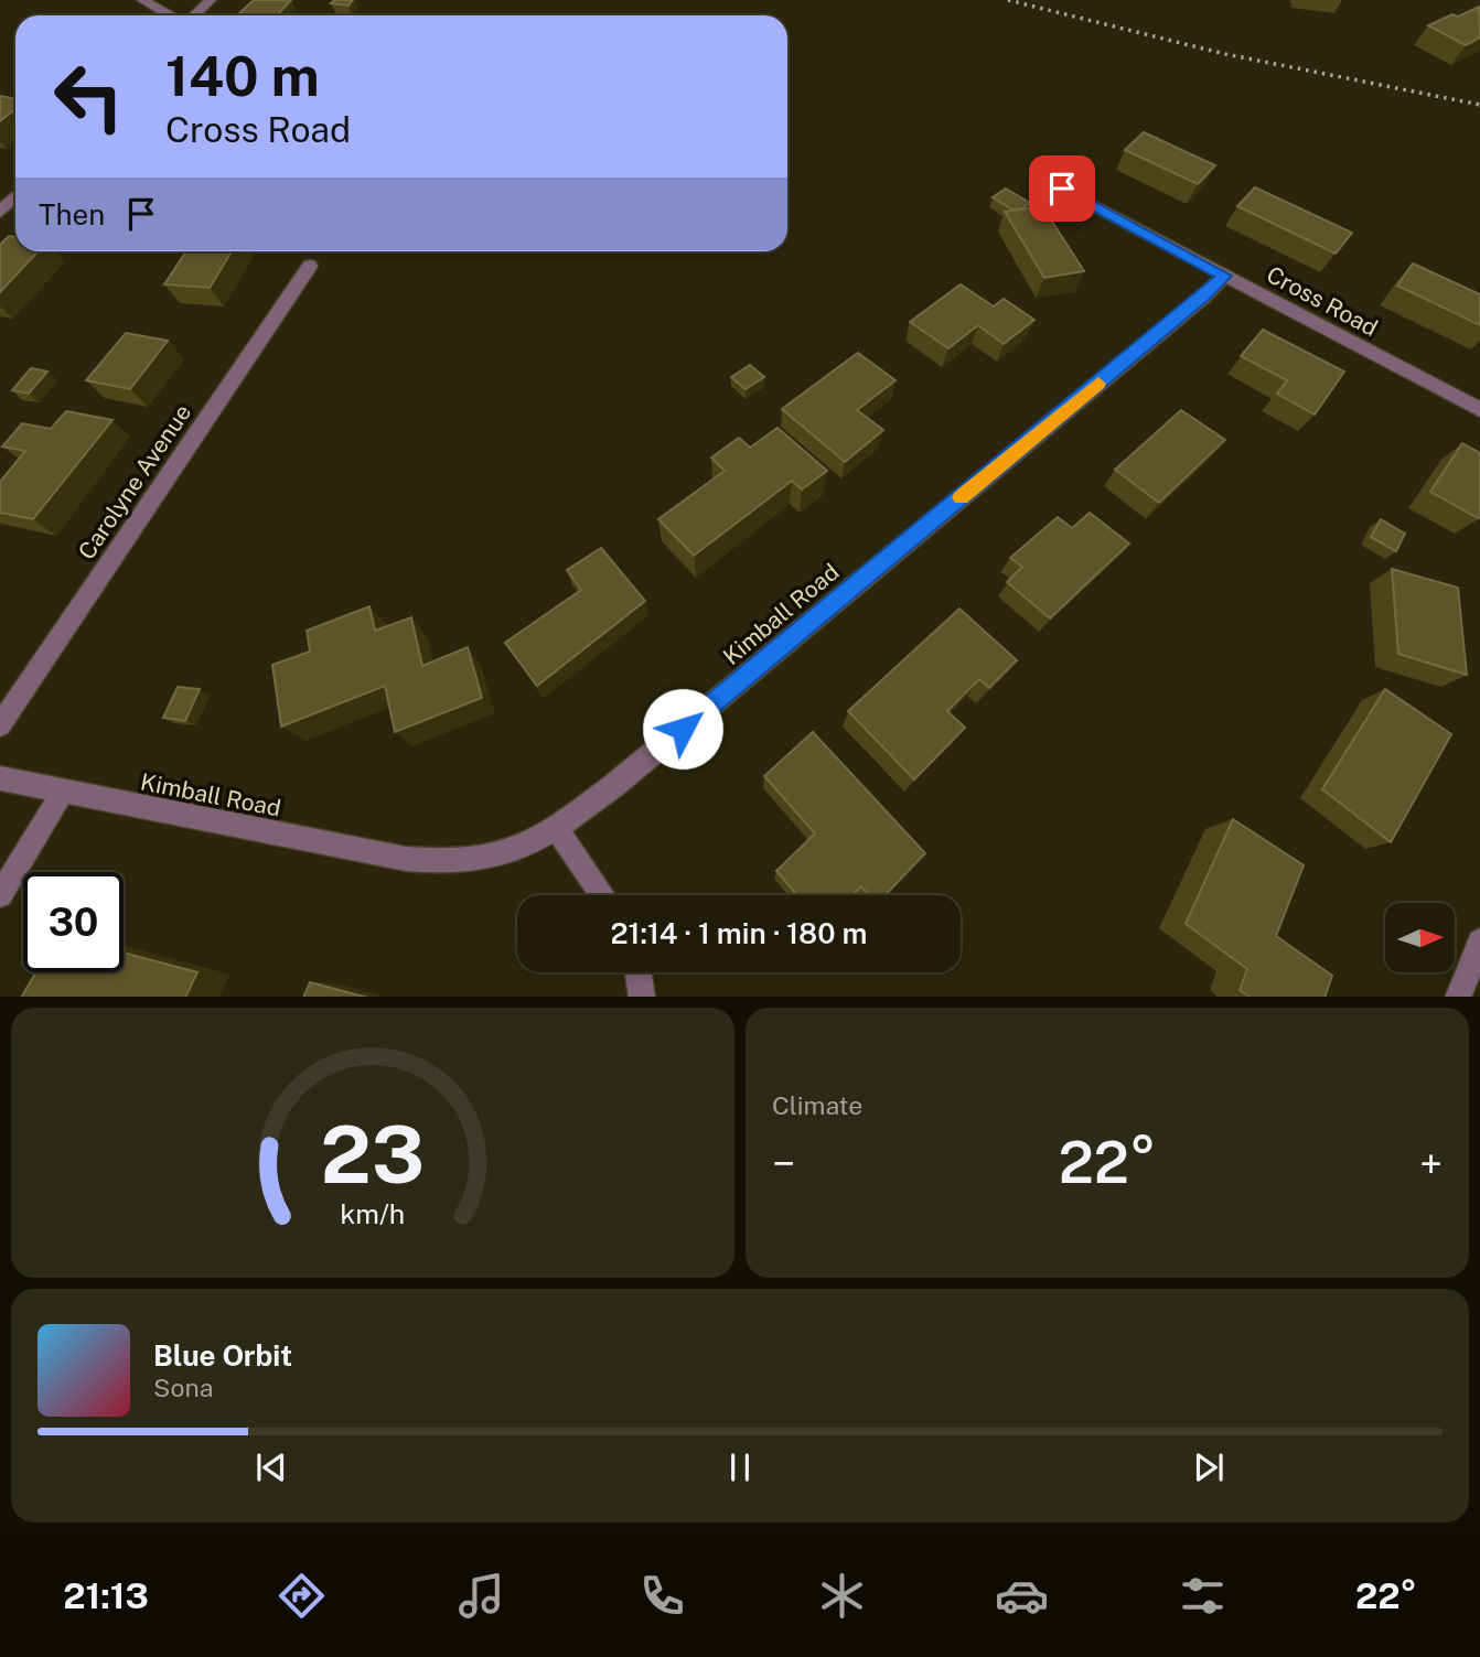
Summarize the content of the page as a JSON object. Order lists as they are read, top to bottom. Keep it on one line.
{"streets":{"street":["Cross Road","Carolyne Avenue","Kimball Road"]},"crossings":[["Cross Road","Kimball Road"]],"north":"right","page":{"turn":["140 m","Cross Road"],"then":"Then","limit":"30","trip":"21:14 · 1 min · 180 m","tile":"Climate","heat":["−","22°","+"],"song":["Blue Orbit","Sona"],"tabs":["21:13","22°"],"gauge":["23","km/h"]}}
